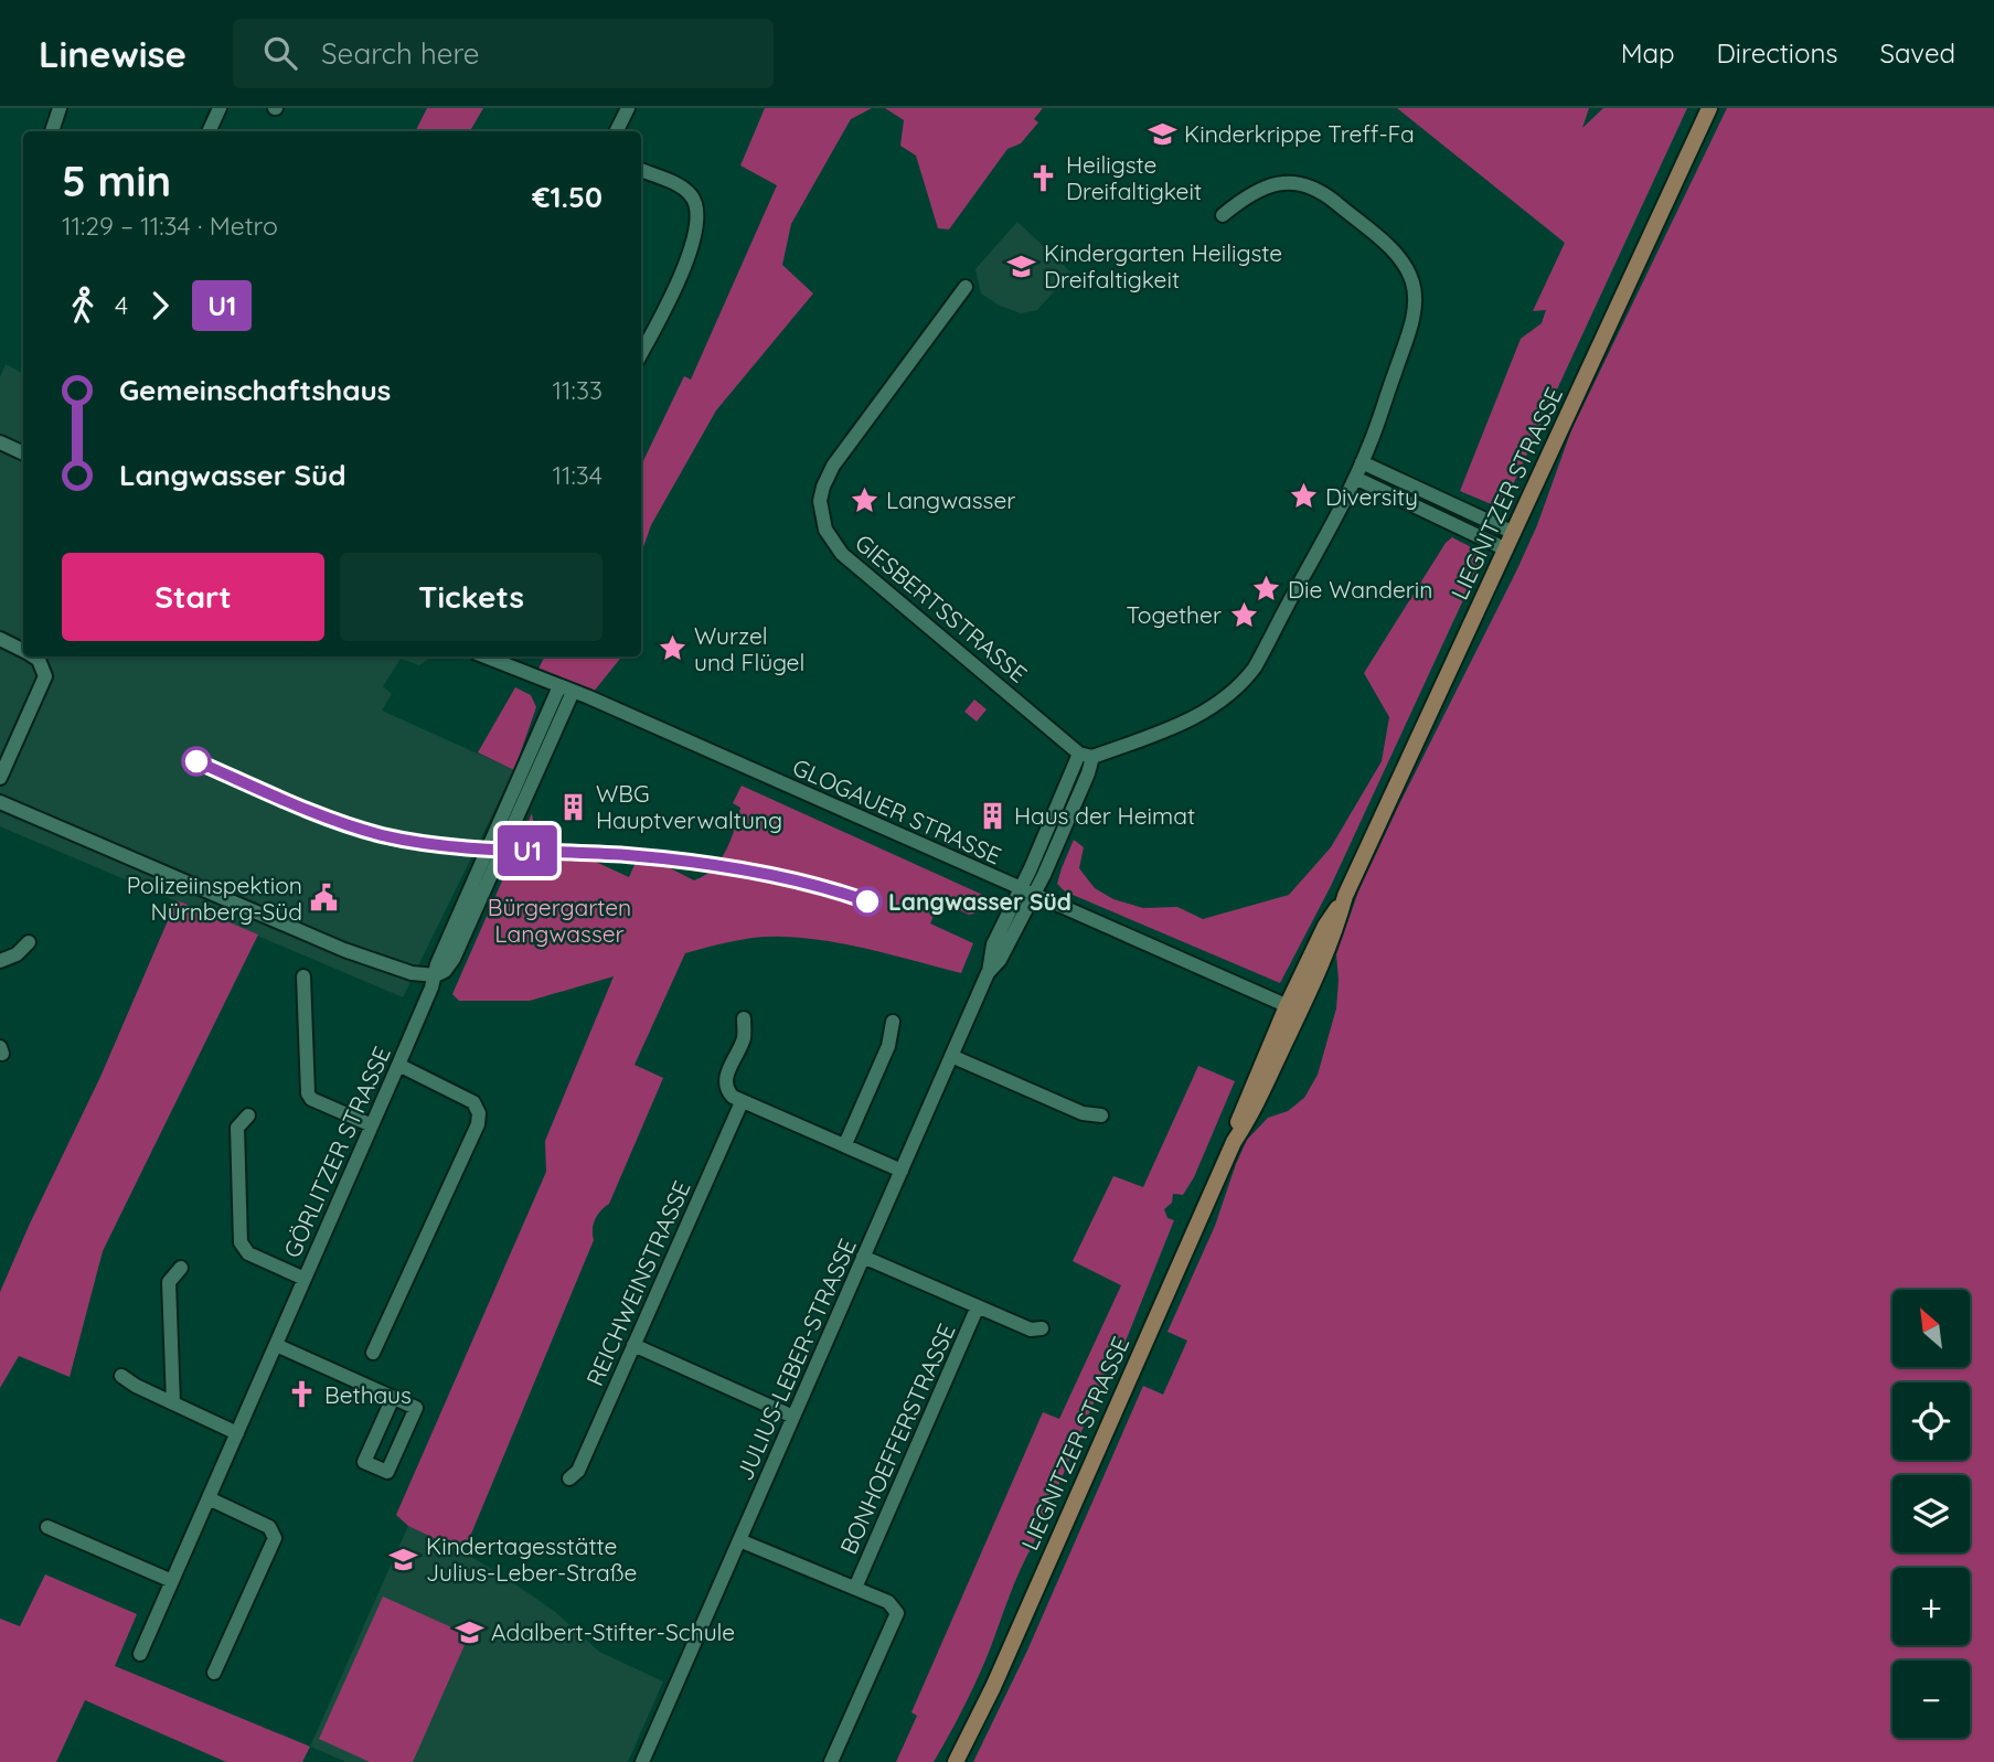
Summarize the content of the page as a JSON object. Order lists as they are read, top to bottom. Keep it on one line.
{"streets":{"main road":["LIEGNITZER STRASSE"],"street":["GIESBERTSSTRASSE","GLOGAUER STRASSE","GÖRLITZER STRASSE","REICHWEINSTRASSE","JULIUS-LEBER-STRASSE","BONHOEFFERSTRASSE"]},"crossings":[["LIEGNITZER STRASSE","GLOGAUER STRASSE"],["GIESBERTSSTRASSE","JULIUS-LEBER-STRASSE"],["GLOGAUER STRASSE","GÖRLITZER STRASSE"],["GLOGAUER STRASSE","JULIUS-LEBER-STRASSE"],["JULIUS-LEBER-STRASSE","BONHOEFFERSTRASSE"]],"parks":["Bürgergarten Langwasser"],"places":{"school or university":["Kinderkrippe Treff-Fa","Kindergarten Heiligste Dreifaltigkeit","Kindertagesstätte Julius-Leber-Straße","Adalbert-Stifter-Schule"],"church":["Heiligste Dreifaltigkeit","Bethaus"],"place":["Diversity","Langwasser","Die Wanderin","Together","Wurzel und Flügel"],"building":["WBG Hauptverwaltung","Haus der Heimat"],"public building":["Polizeiinspektion Nürnberg-Süd"],"other":["Langwasser Süd"]},"lines":["metro line U1"],"north":"top left","page":{"header":"Linewise","search":"Search here","nav":["Map","Directions","Saved"],"on_map":"U1","heading":["5 min","11:29 – 11:34 · Metro","€1.50"],"legs":["4","U1"],"list":[{"name":"Gemeinschaftshaus","value":"11:33"},{"name":"Langwasser Süd","value":"11:34"}],"buttons":["Start","Tickets"],"map_buttons":["+","−"]}}
